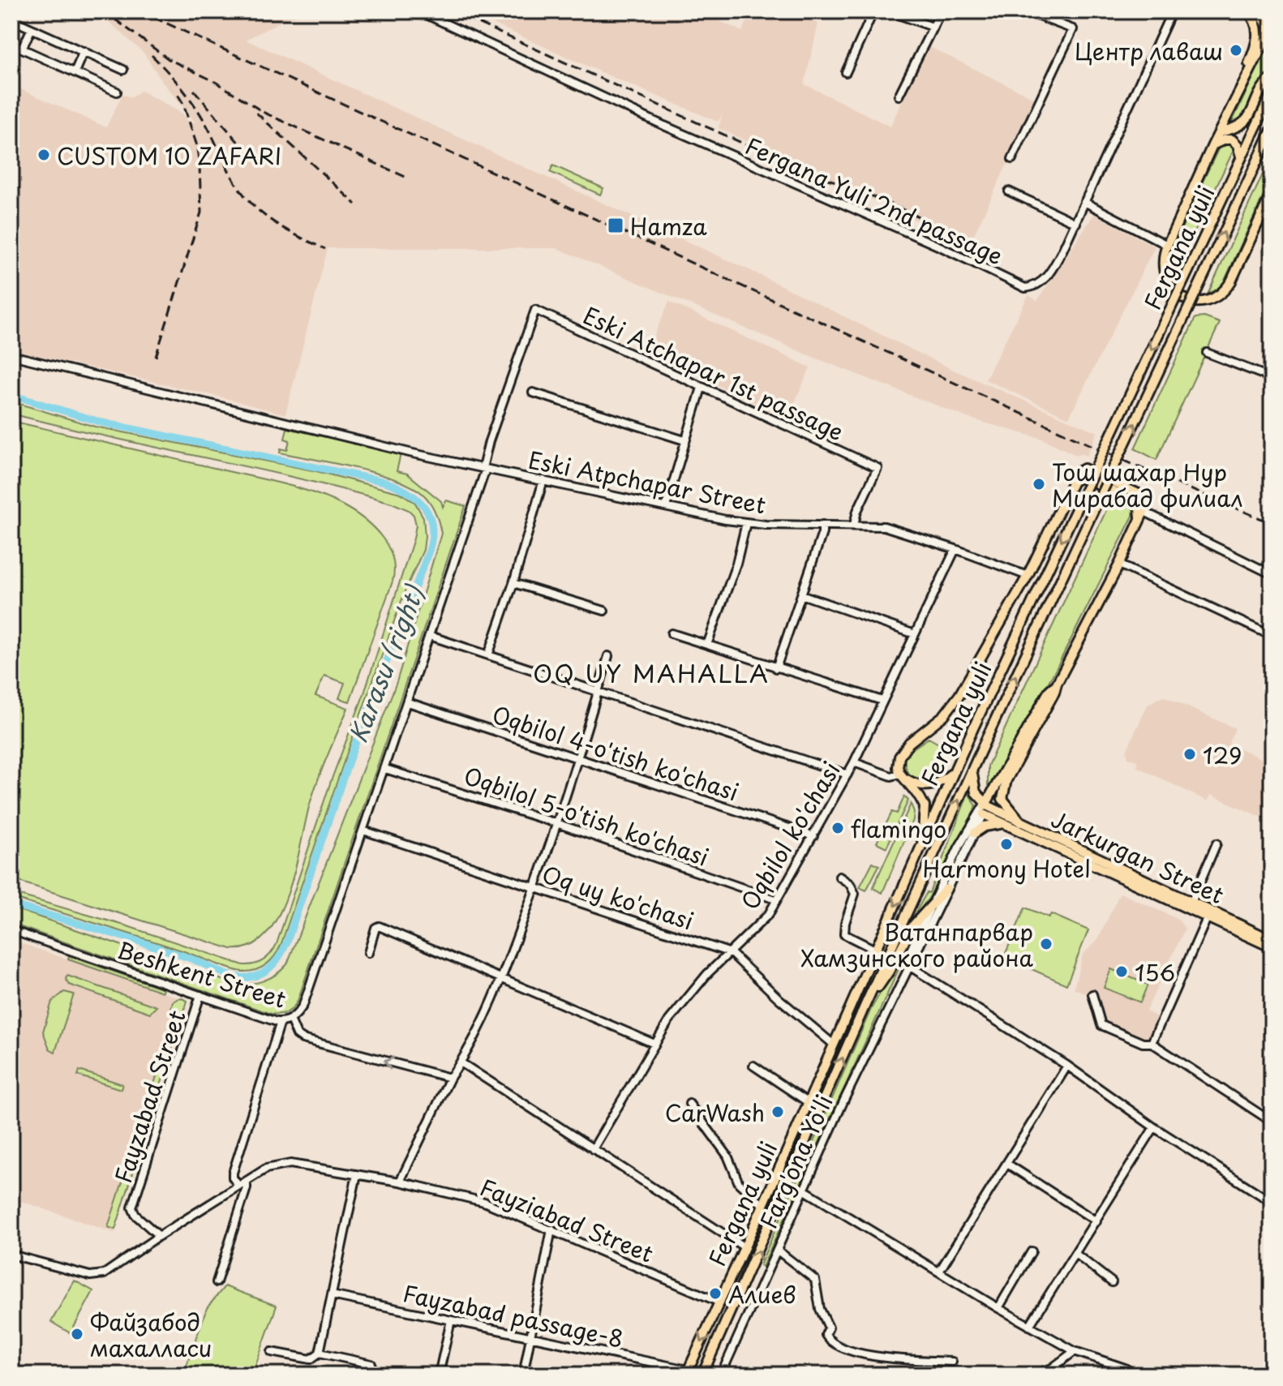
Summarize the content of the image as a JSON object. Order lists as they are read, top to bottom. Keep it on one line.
{"streets":{"main road":["Fergana yuli","Jarkurgan Street","Farg'ona Yo'li"],"street":["Fergana Yuli 2nd passage","Eski Atchapar 1st passage","Eski Atpchapar Street","Oqbilol 4-o'tish ko'chasi","Oqbilol 5-o'tish ko'chasi","Oqbilol ko'chasi","Oq uy ko'chasi","Beshkent Street","Fayzabad Street","Fayziabad Street","Fayzabad passage-8"]},"crossings":[["Fergana yuli","Oq uy ko'chasi"],["Fergana yuli","Fayziabad Street"],["Fergana yuli","Fayzabad passage-8"],["Eski Atchapar 1st passage","Eski Atpchapar Street"],["Eski Atpchapar Street","Oqbilol ko'chasi"],["Oqbilol 4-o'tish ko'chasi","Oqbilol ko'chasi"],["Oqbilol 5-o'tish ko'chasi","Oqbilol ko'chasi"],["Oqbilol ko'chasi","Oq uy ko'chasi"],["Jarkurgan Street","Farg'ona Yo'li"],["Beshkent Street","Fayzabad Street"],["Fayzabad Street","Fayziabad Street"]],"one_way":["Beshkent Street"],"districts":["OQ UY MAHALLA"],"water":["Karasu (right)"],"places":{"other":["Центр лаваш","CUSTOM 10 ZAFARI","Тош шахар Нур Мирабад филиал","129","flamingo","Harmony Hotel","Ватанпарвар Хамзинского района","156","CarWash","Алиев","Файзабод махалласи"],"transit":["Hamza"]}}
